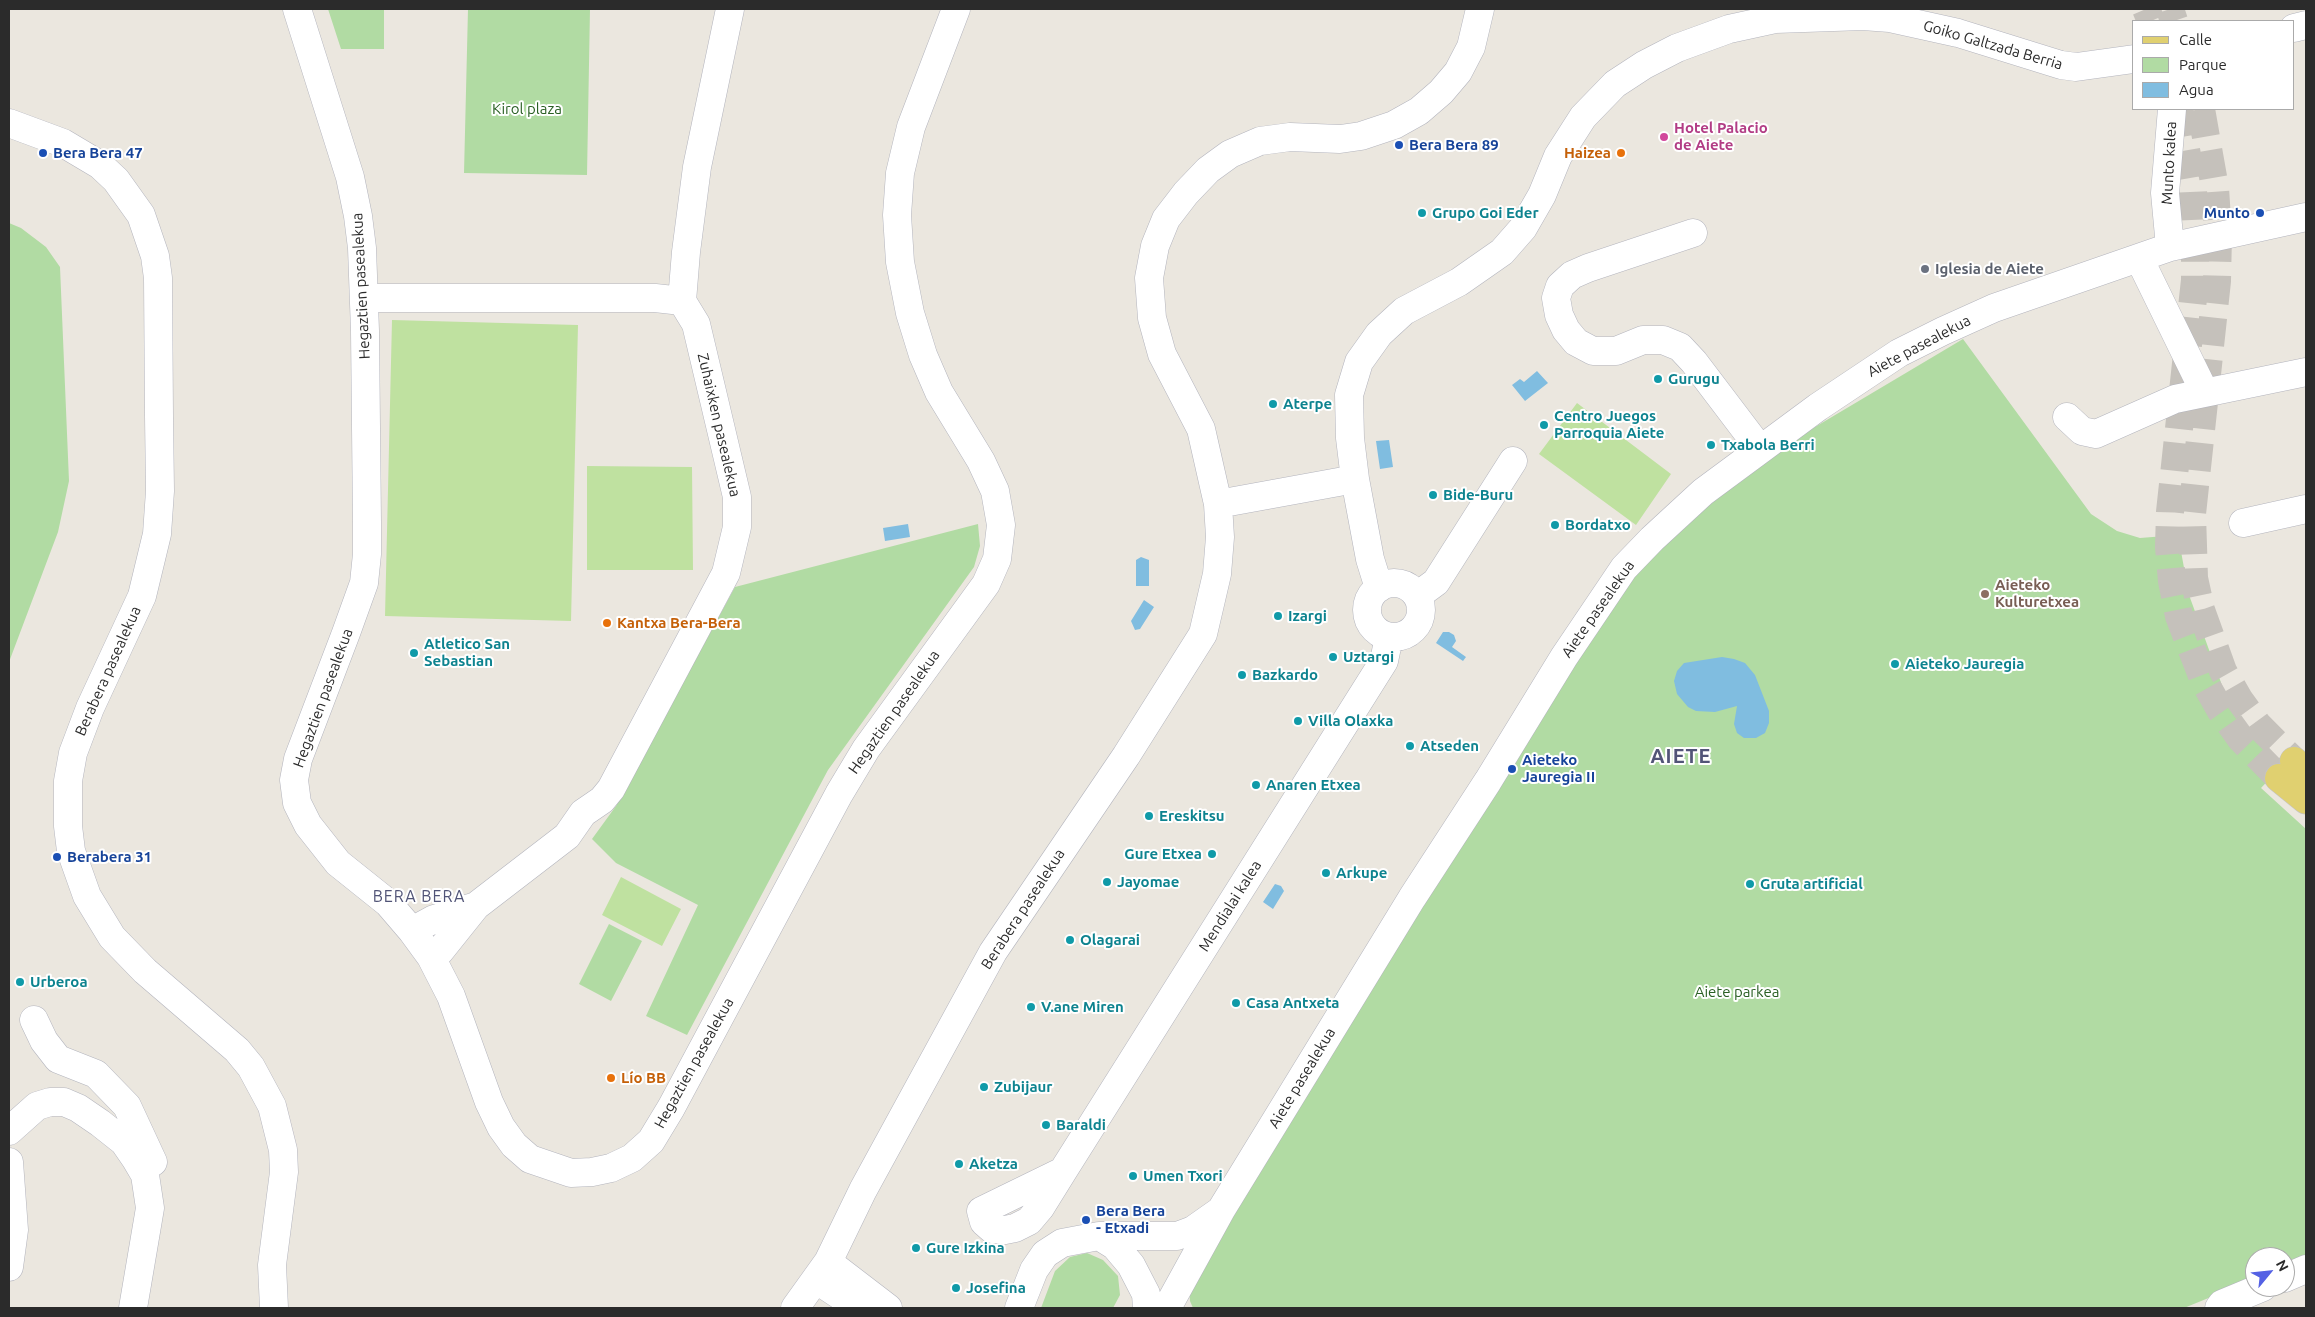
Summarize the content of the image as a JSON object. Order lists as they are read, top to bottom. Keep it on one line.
{"streets":{"street":["Goiko Galtzada Berria","Munto kalea","Hegaztien pasealekua","Aiete pasealekua","Zuhaixken pasealekua","Berabera pasealekua","Mendialai kalea"]},"crossings":[["Goiko Galtzada Berria","Mendialai kalea"],["Munto kalea","Aiete pasealekua"],["Hegaztien pasealekua","Zuhaixken pasealekua"]],"districts":["AIETE","BERA BERA"],"parks":["Kirol plaza","Aiete parkea"],"places":["Hotel Palacio de Aiete","Bera Bera 89","Bera Bera 47","Haizea","Grupo Goi Eder","Munto","Iglesia de Aiete","Gurugu","Aterpe","Centro Juegos Parroquia Aiete","Txabola Berri","Bide-Buru","Bordatxo","Aieteko Kulturetxea","Izargi","Kantxa Bera-Bera","Atletico San Sebastian","Uztargi","Aieteko Jauregia","Bazkardo","Villa Olaxka","Atseden","Aieteko Jauregia II","Anaren Etxea","Ereskitsu","Gure Etxea","Berabera 31","Arkupe","Jayomae","Gruta artificial","Olagarai","Urberoa","Casa Antxeta","V.ane Miren","Lío BB","Zubijaur","Baraldi","Aketza","Umen Txori","Bera Bera - Etxadi","Gure Izkina","Josefina"],"legend":["Calle","Parque","Agua"],"north":"top right"}
